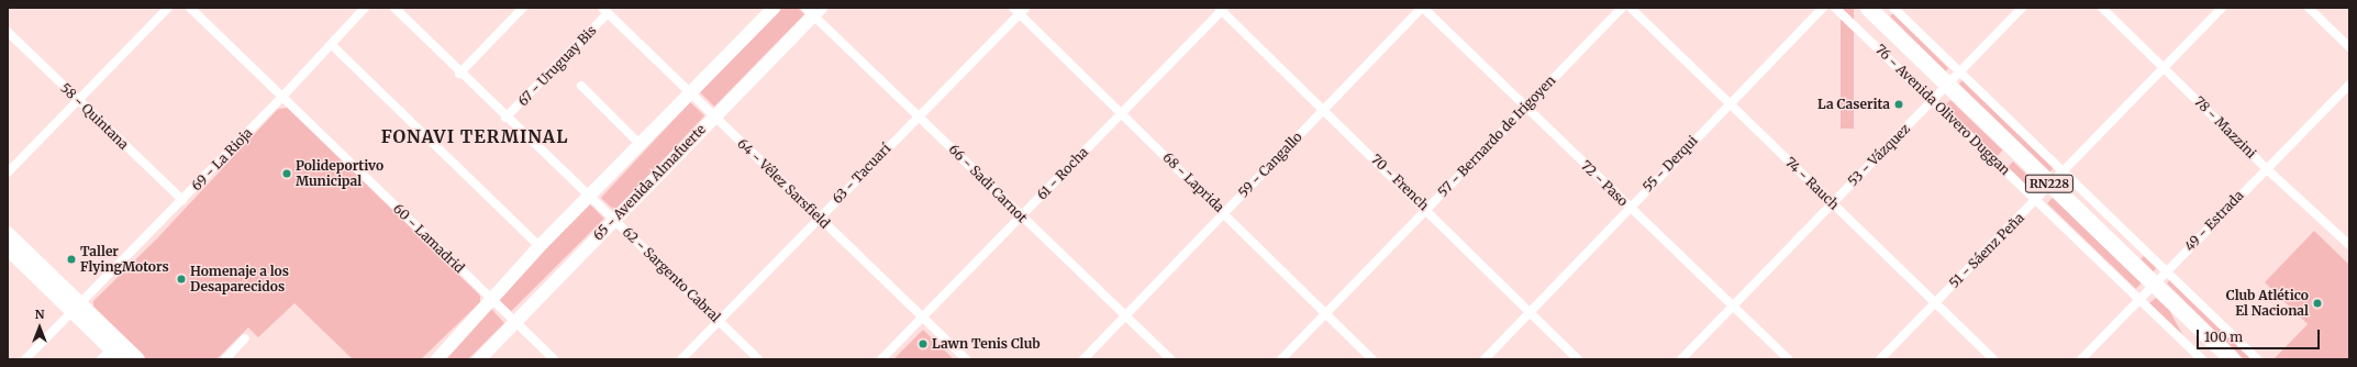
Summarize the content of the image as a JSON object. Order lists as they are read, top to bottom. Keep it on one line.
{"streets":{"highway":["76 - Avenida Olivero Duggan","RN228"],"main road":["65 - Avenida Almafuerte"],"street":["67 - Uruguay Bis","58 - Quintana","78 - Mazzini","57 - Bernardo de Irigoyen","53 - Vázquez","69 - La Rioja","55 - Derqui","59 - Cangallo","63 - Tacuarí","61 - Rocha","68 - Laprida","70 - French","64 - Vélez Sarsfield","66 - Sadi Carnot","72 - Paso","74 - Rauch","49 - Estrada","60 - Lamadrid","51 - Sáenz Peña","62 - Sargento Cabral"]},"crossings":[["67 - Uruguay Bis","64 - Vélez Sarsfield"],["67 - Uruguay Bis","62 - Sargento Cabral"],["76 - Avenida Olivero Duggan","53 - Vázquez"],["76 - Avenida Olivero Duggan","49 - Estrada"],["76 - Avenida Olivero Duggan","51 - Sáenz Peña"],["58 - Quintana","69 - La Rioja"],["78 - Mazzini","49 - Estrada"],["78 - Mazzini","51 - Sáenz Peña"],["57 - Bernardo de Irigoyen","68 - Laprida"],["57 - Bernardo de Irigoyen","70 - French"],["57 - Bernardo de Irigoyen","72 - Paso"],["53 - Vázquez","72 - Paso"],["53 - Vázquez","74 - Rauch"],["69 - La Rioja","60 - Lamadrid"],["55 - Derqui","70 - French"],["55 - Derqui","72 - Paso"],["55 - Derqui","74 - Rauch"],["59 - Cangallo","68 - Laprida"],["59 - Cangallo","70 - French"],["59 - Cangallo","66 - Sadi Carnot"],["59 - Cangallo","72 - Paso"],["63 - Tacuarí","68 - Laprida"],["63 - Tacuarí","64 - Vélez Sarsfield"],["63 - Tacuarí","66 - Sadi Carnot"],["63 - Tacuarí","62 - Sargento Cabral"],["61 - Rocha","68 - Laprida"],["61 - Rocha","70 - French"],["61 - Rocha","64 - Vélez Sarsfield"],["61 - Rocha","66 - Sadi Carnot"],["65 - Avenida Almafuerte","64 - Vélez Sarsfield"],["65 - Avenida Almafuerte","66 - Sadi Carnot"],["65 - Avenida Almafuerte","60 - Lamadrid"],["65 - Avenida Almafuerte","62 - Sargento Cabral"],["74 - Rauch","51 - Sáenz Peña"]],"districts":["FONAVI TERMINAL"],"places":["La Caserita","Polideportivo Municipal","Taller FlyingMotors","Homenaje a los Desaparecidos","Club Atlético El Nacional","Lawn Tenis Club"],"scale_bar":"100 m","north":"top"}
